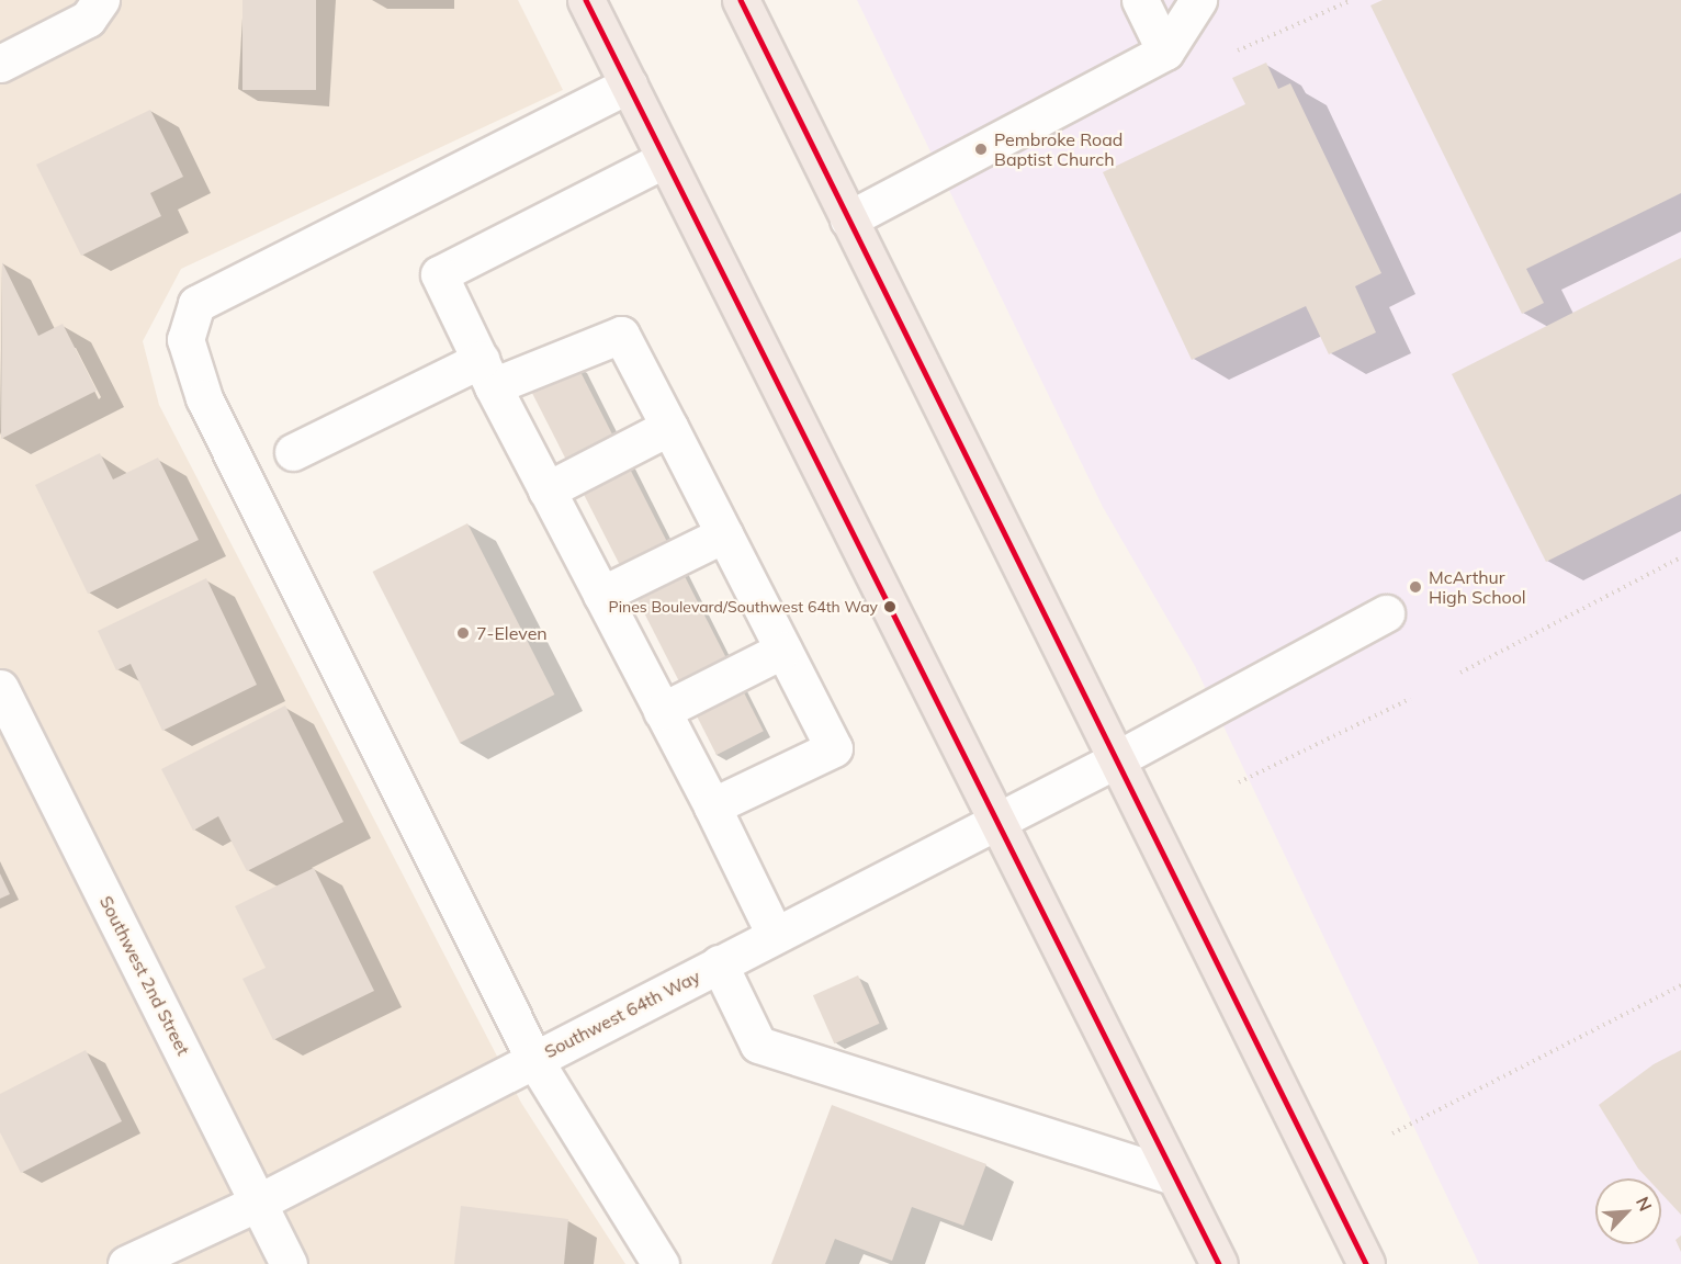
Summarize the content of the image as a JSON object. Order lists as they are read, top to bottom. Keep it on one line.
{"streets":{"street":["Southwest 2nd Street","Southwest 64th Way"]},"crossings":[["Southwest 2nd Street","Southwest 64th Way"]],"places":["Pembroke Road Baptist Church","McArthur High School","Pines Boulevard/Southwest 64th Way","7-Eleven"],"north":"top right"}
